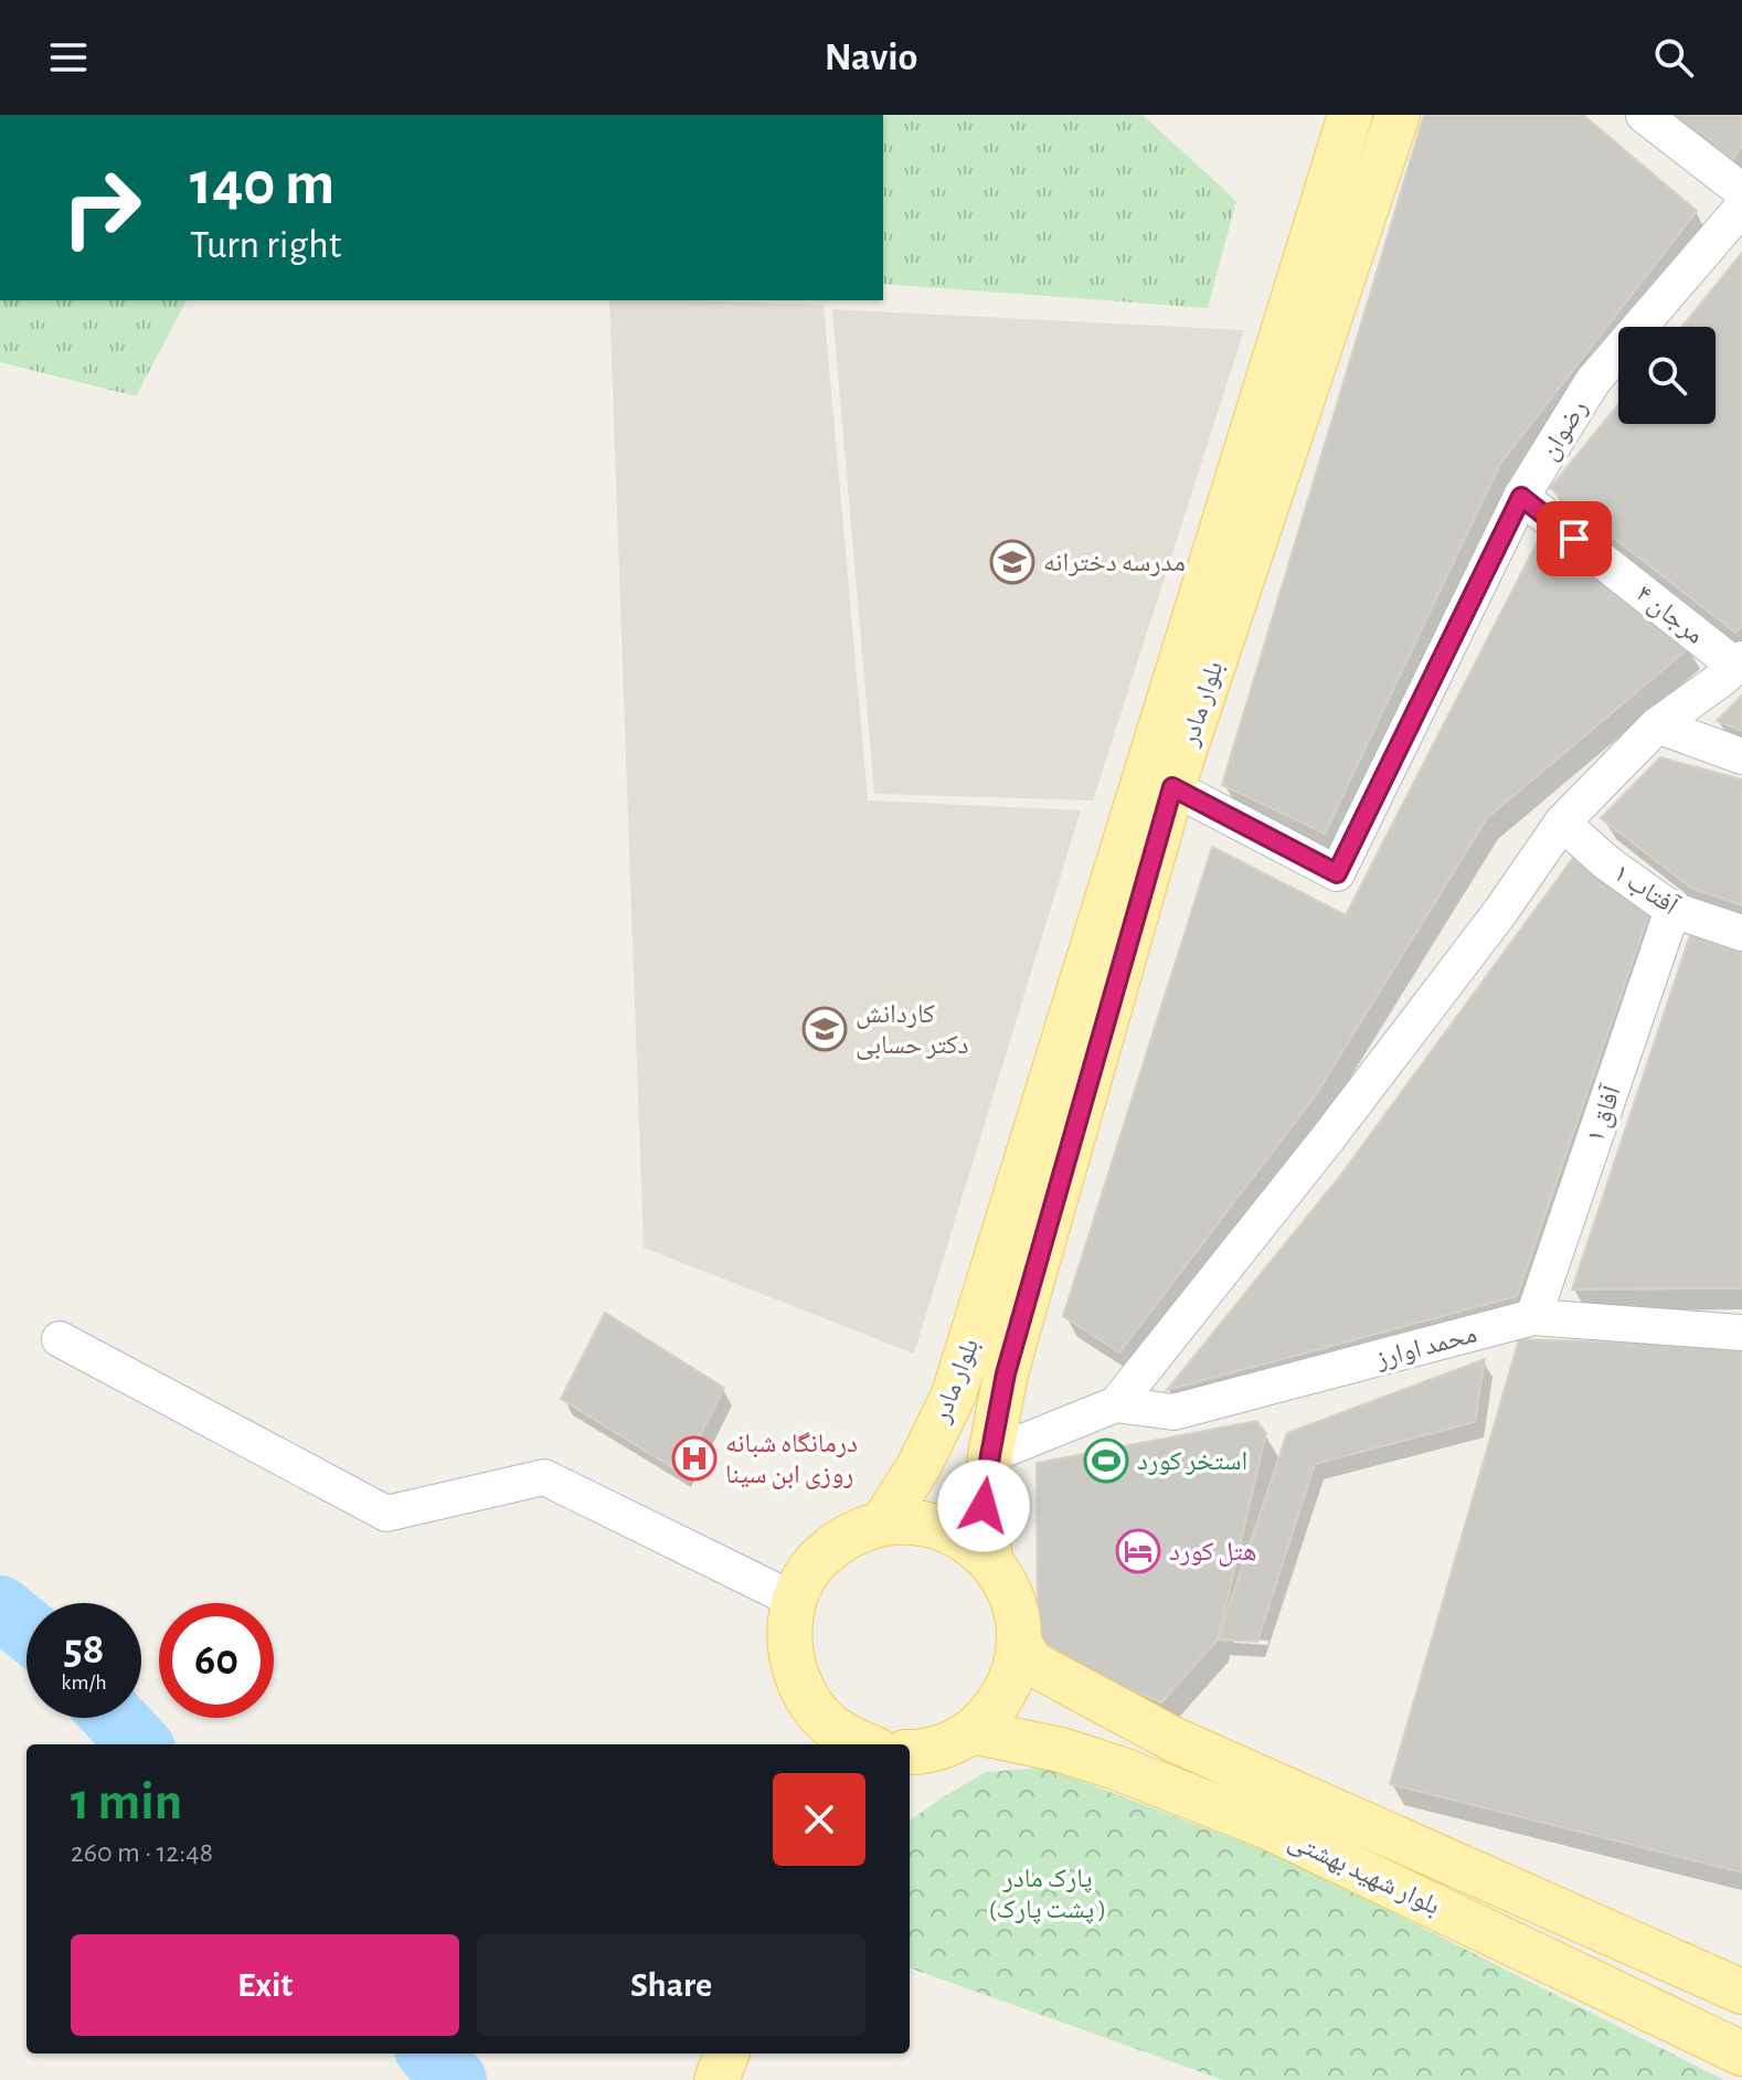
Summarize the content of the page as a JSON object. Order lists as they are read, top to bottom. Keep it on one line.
{"streets":{"main road":["بلوار مادر","بلوار شهید بهشتی"],"street":["رضوان","مرجان ۴","آفتاب ۱","آفاق ۱","محمد اوارز"]},"crossings":[["رضوان","مرجان ۴"],["رضوان","بلوار مادر"],["آفتاب ۱","آفاق ۱"],["آفاق ۱","محمد اوارز"]],"parks":["پارک مادر (پشت پارک )"],"places":{"school or university":["مدرسه دخترانه","کاردانش دکتر حسابی"],"hospital":["درمانگاه شبانه روزی ابن سینا"],"sports":["استخر کورد"],"hotel":["هتل کورد"]},"page":{"header":"Navio","turn":["140 m","Turn right"],"speed":"58 km/h","limit":"60","heading":["1 min","260 m · 12:48"],"buttons":["Exit","Share"]}}
